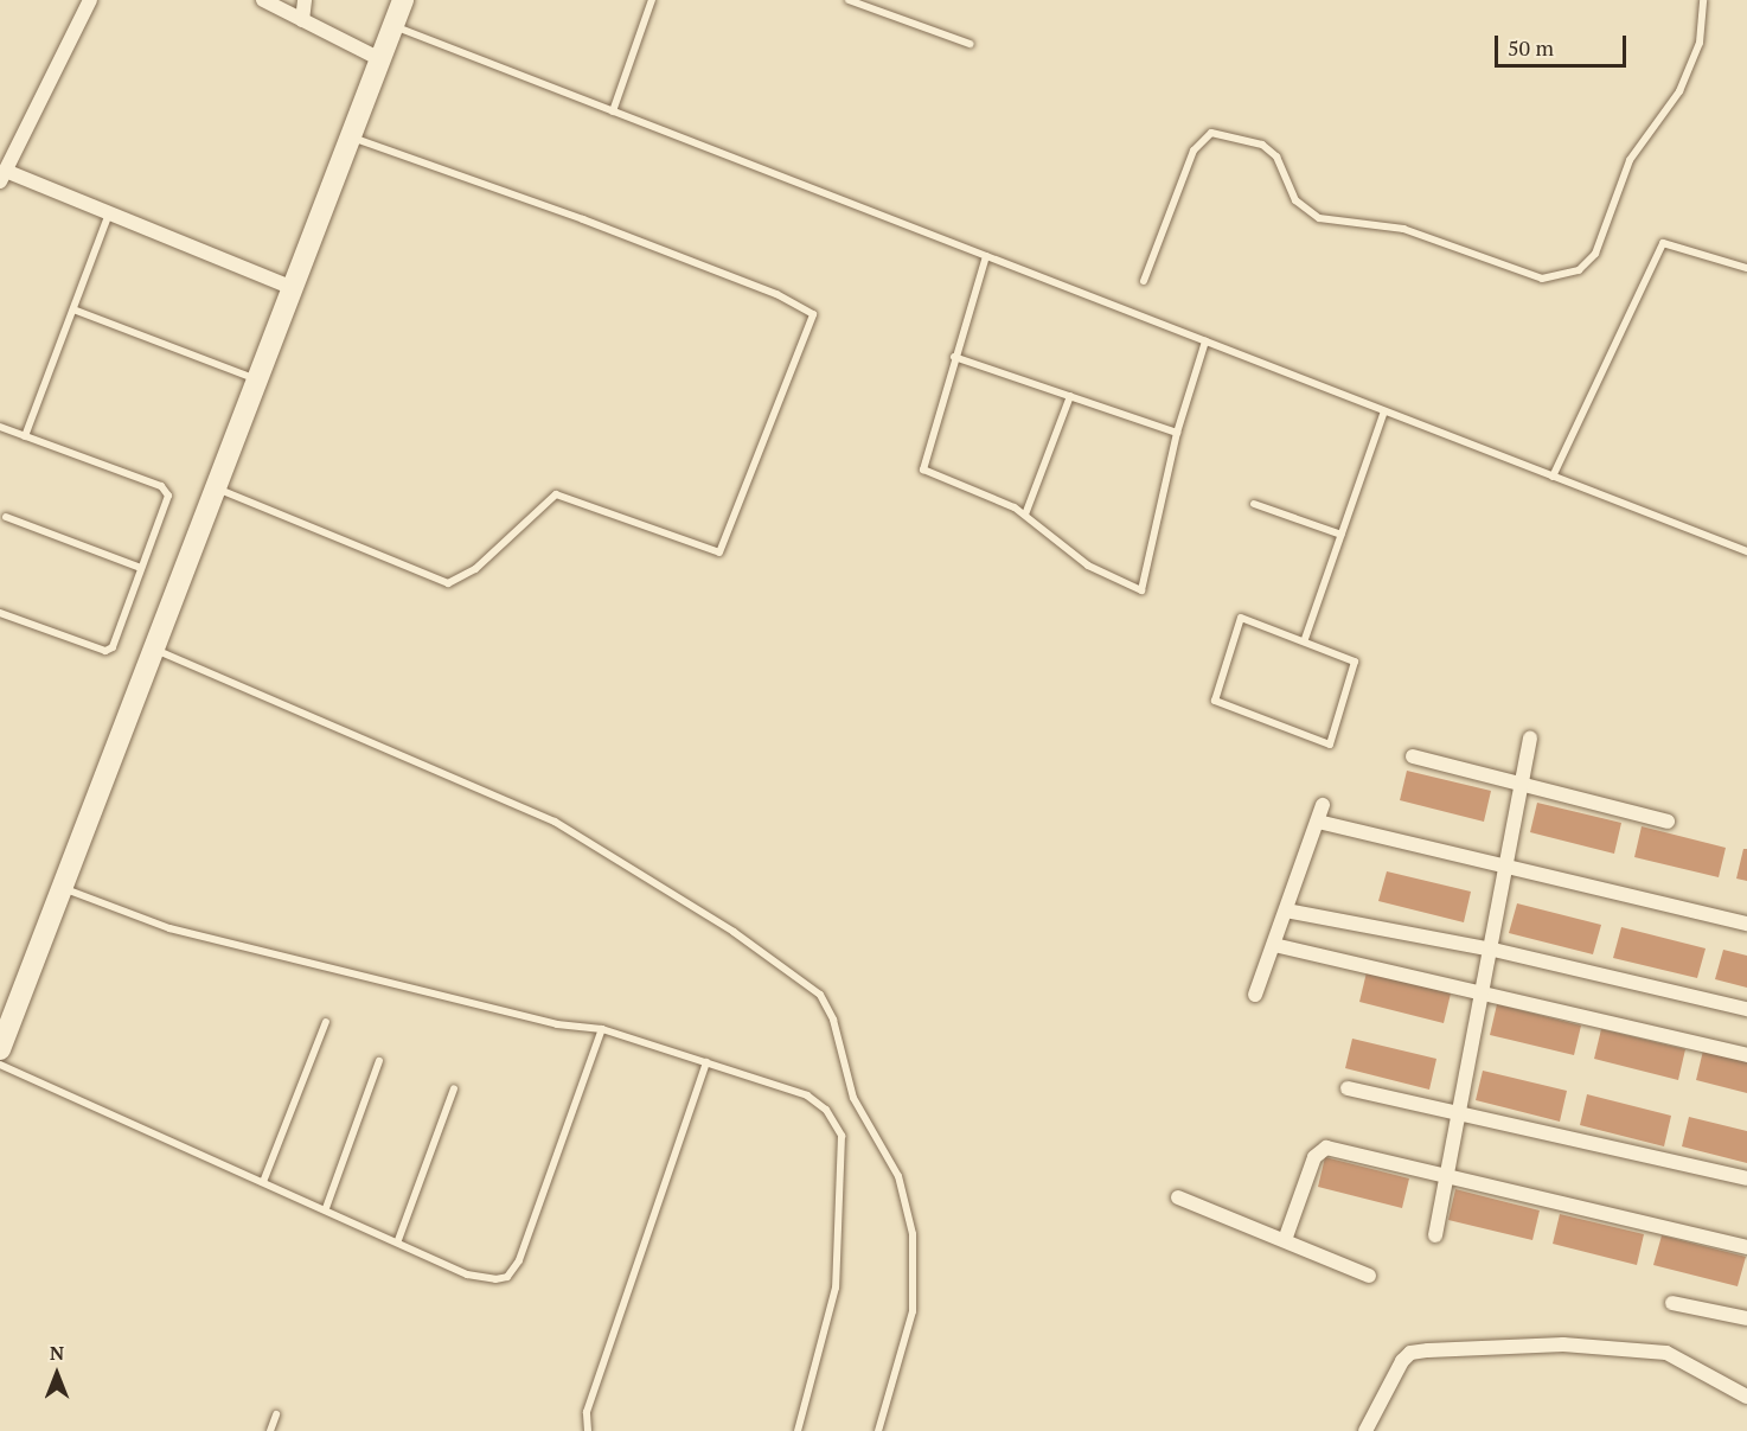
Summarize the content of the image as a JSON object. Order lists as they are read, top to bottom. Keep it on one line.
{"scale_bar":"50 m","north":"top"}
